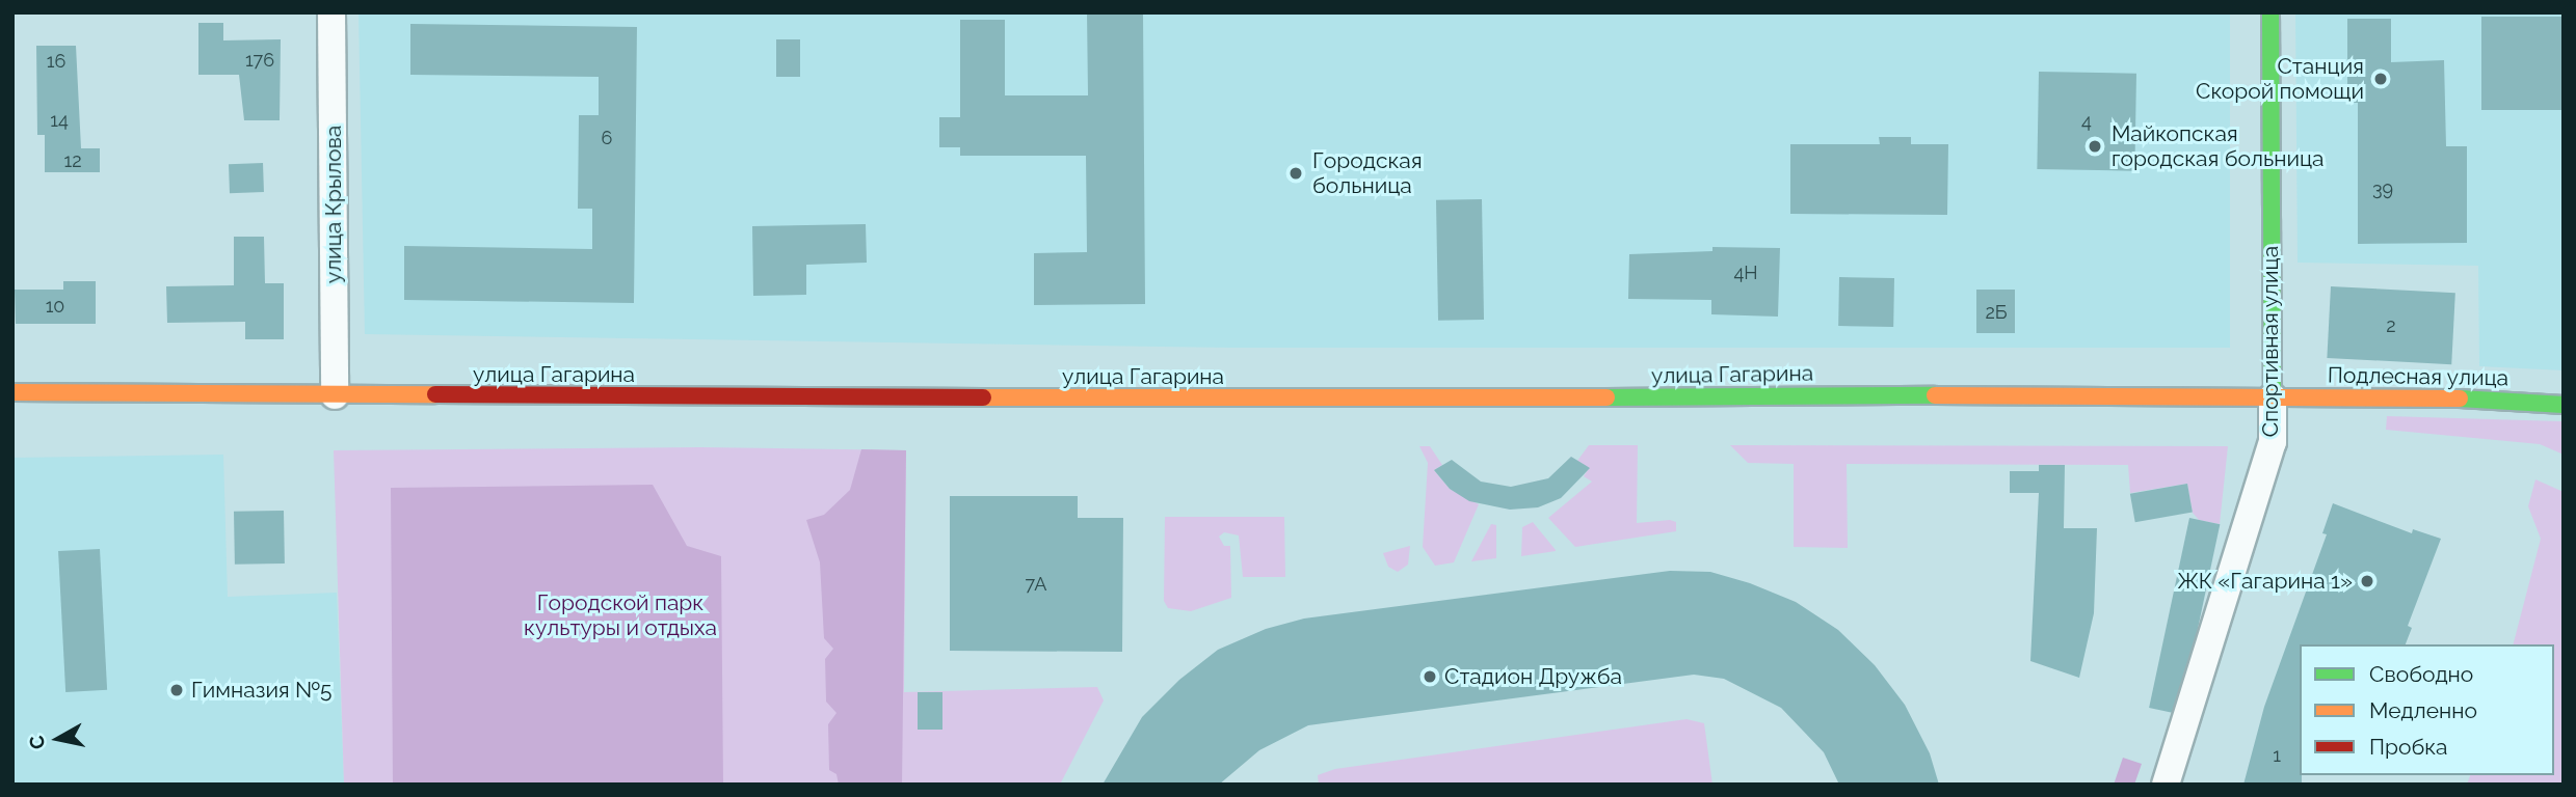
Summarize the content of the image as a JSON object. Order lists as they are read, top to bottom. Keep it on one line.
{"streets":{"main road":["Спортивная улица","улица Гагарина","Подлесная улица"],"street":["улица Крылова"]},"crossings":[["улица Крылова","улица Гагарина"],["Спортивная улица","улица Гагарина"],["Спортивная улица","Подлесная улица"],["улица Гагарина","Подлесная улица"]],"parks":["Городской парк культуры и отдыха"],"places":["Станция Скорой помощи","Майкопская городская больница","Городская больница","ЖК «Гагарина 1»","Стадион Дружба","Гимназия №5"],"house_numbers":["176","16","14","4","6","12","39","4Н","10","2Б","2","7А","1"],"legend":["Свободно","Медленно","Пробка"],"north":"left"}
